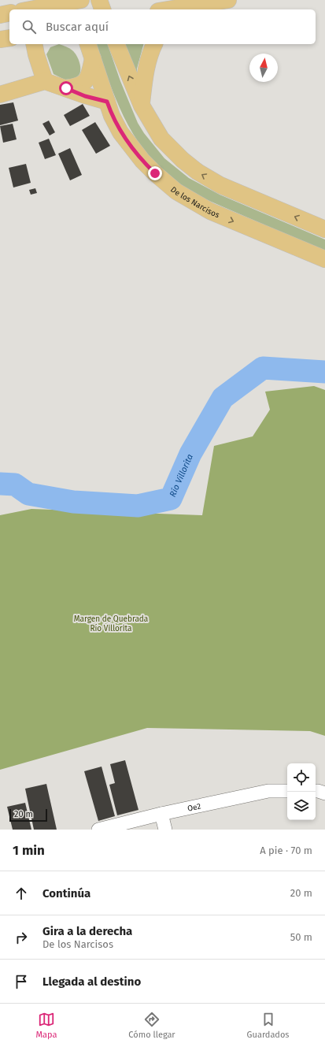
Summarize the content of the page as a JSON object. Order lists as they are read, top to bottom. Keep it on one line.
{"streets":{"main road":["De los Narcisos"],"street":["Oe2"]},"water":["Río Villorita"],"parks":["Margen de Quebrada Río Villorita"],"scale_bar":"20 m","north":"top","page":{"search":"Buscar aquí","scale":"20 m","heading":["1 min","A pie · 70 m"],"list":[["Continúa","20 m"],["Gira a la derecha","De los Narcisos","50 m"],"Llegada al destino"],"nav":["Mapa","Cómo llegar","Guardados"]}}
